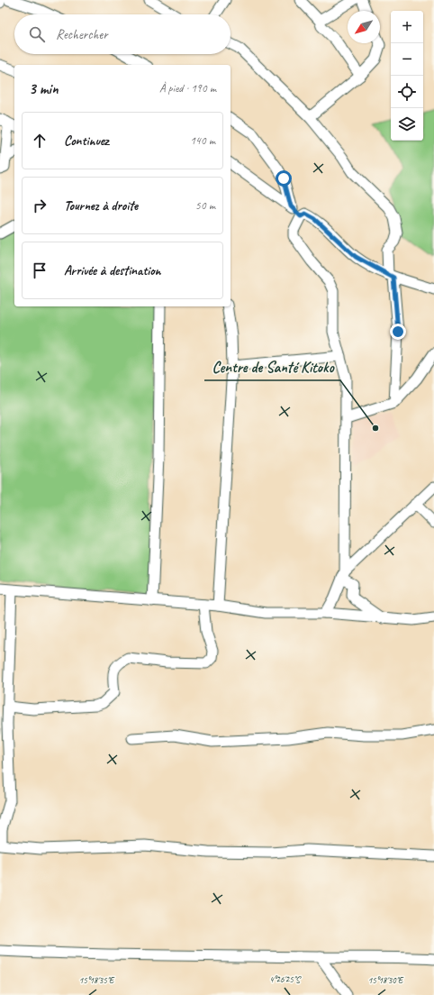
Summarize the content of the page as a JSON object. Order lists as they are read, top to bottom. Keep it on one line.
{"places":["Centre de Santé Kitoko"],"north":"bottom left","page":{"map_buttons":["+","−"],"search":"Rechercher","heading":["3 min","À pied · 190 m"],"list":[["Continuez","140 m"],["Tournez à droite","50 m"],"Arrivée à destination"]},"coordinates":["4°26'25\"S","15°18'35\"E","15°18'30\"E"]}
